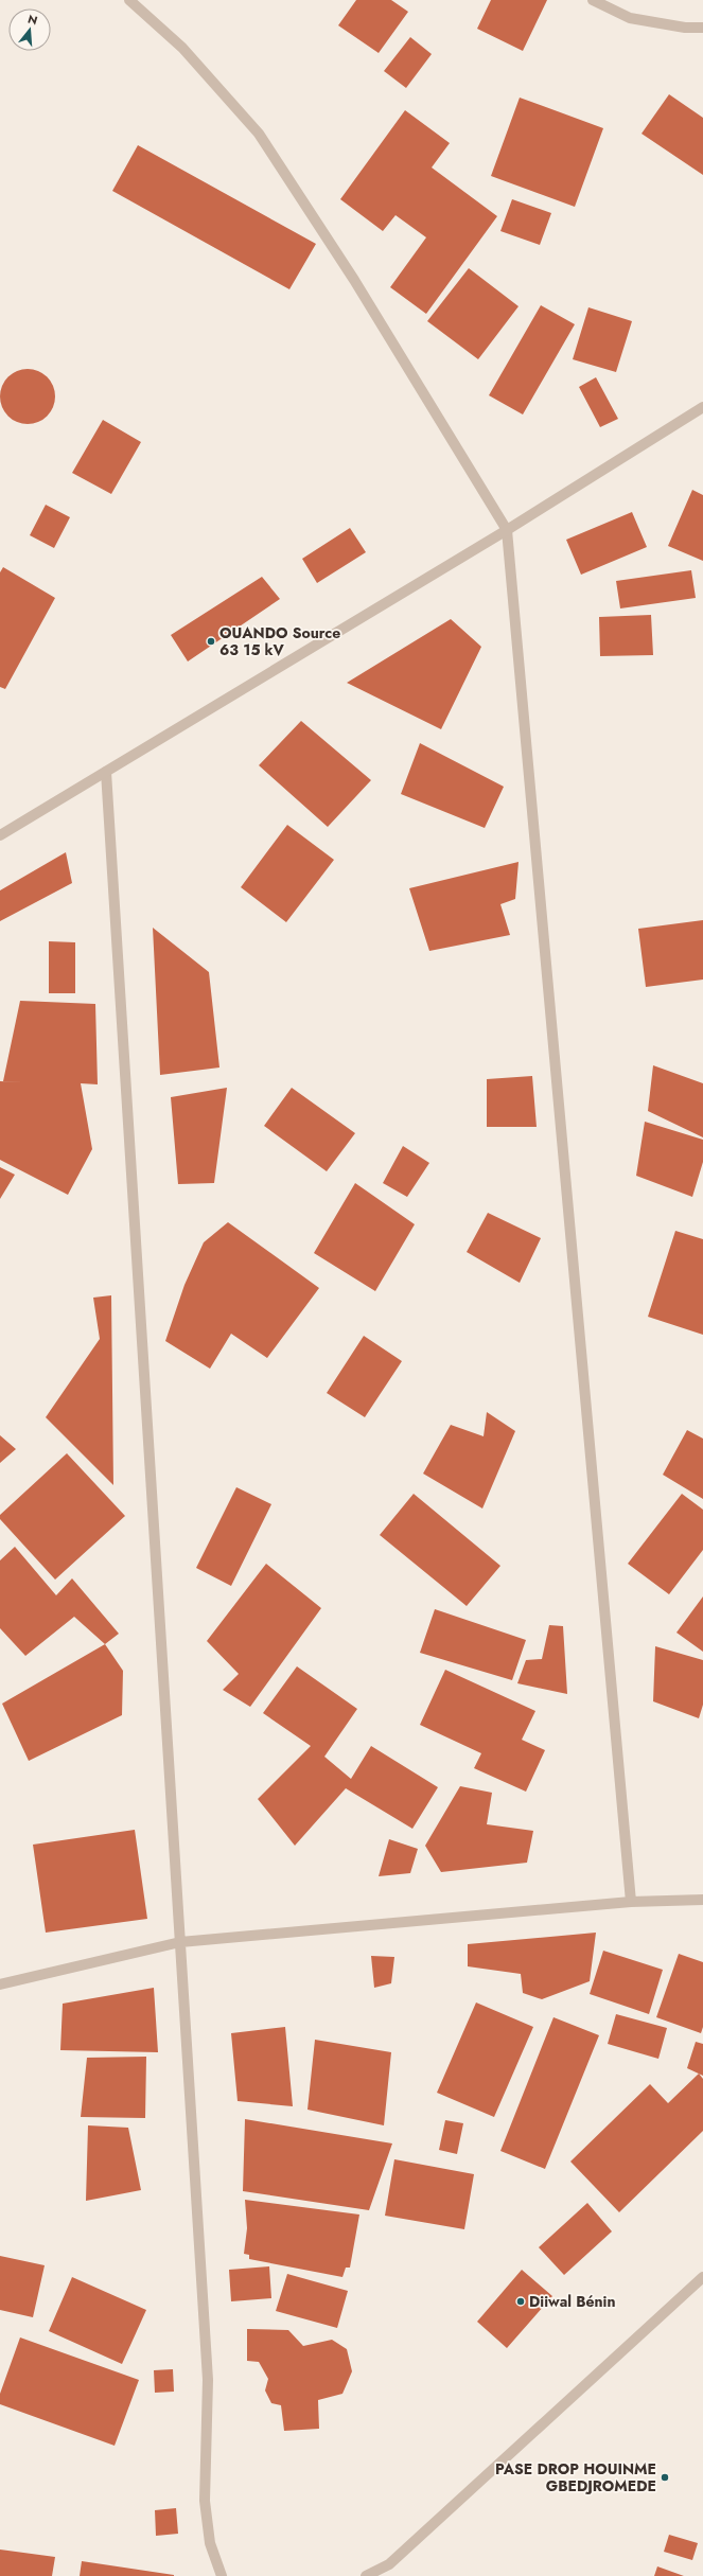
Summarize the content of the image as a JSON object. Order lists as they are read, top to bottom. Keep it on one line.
{"places":["OUANDO Source 63 15 kV","Diiwal Bénin","PASE DROP HOUINME GBEDJROMEDE"],"north":"top"}
